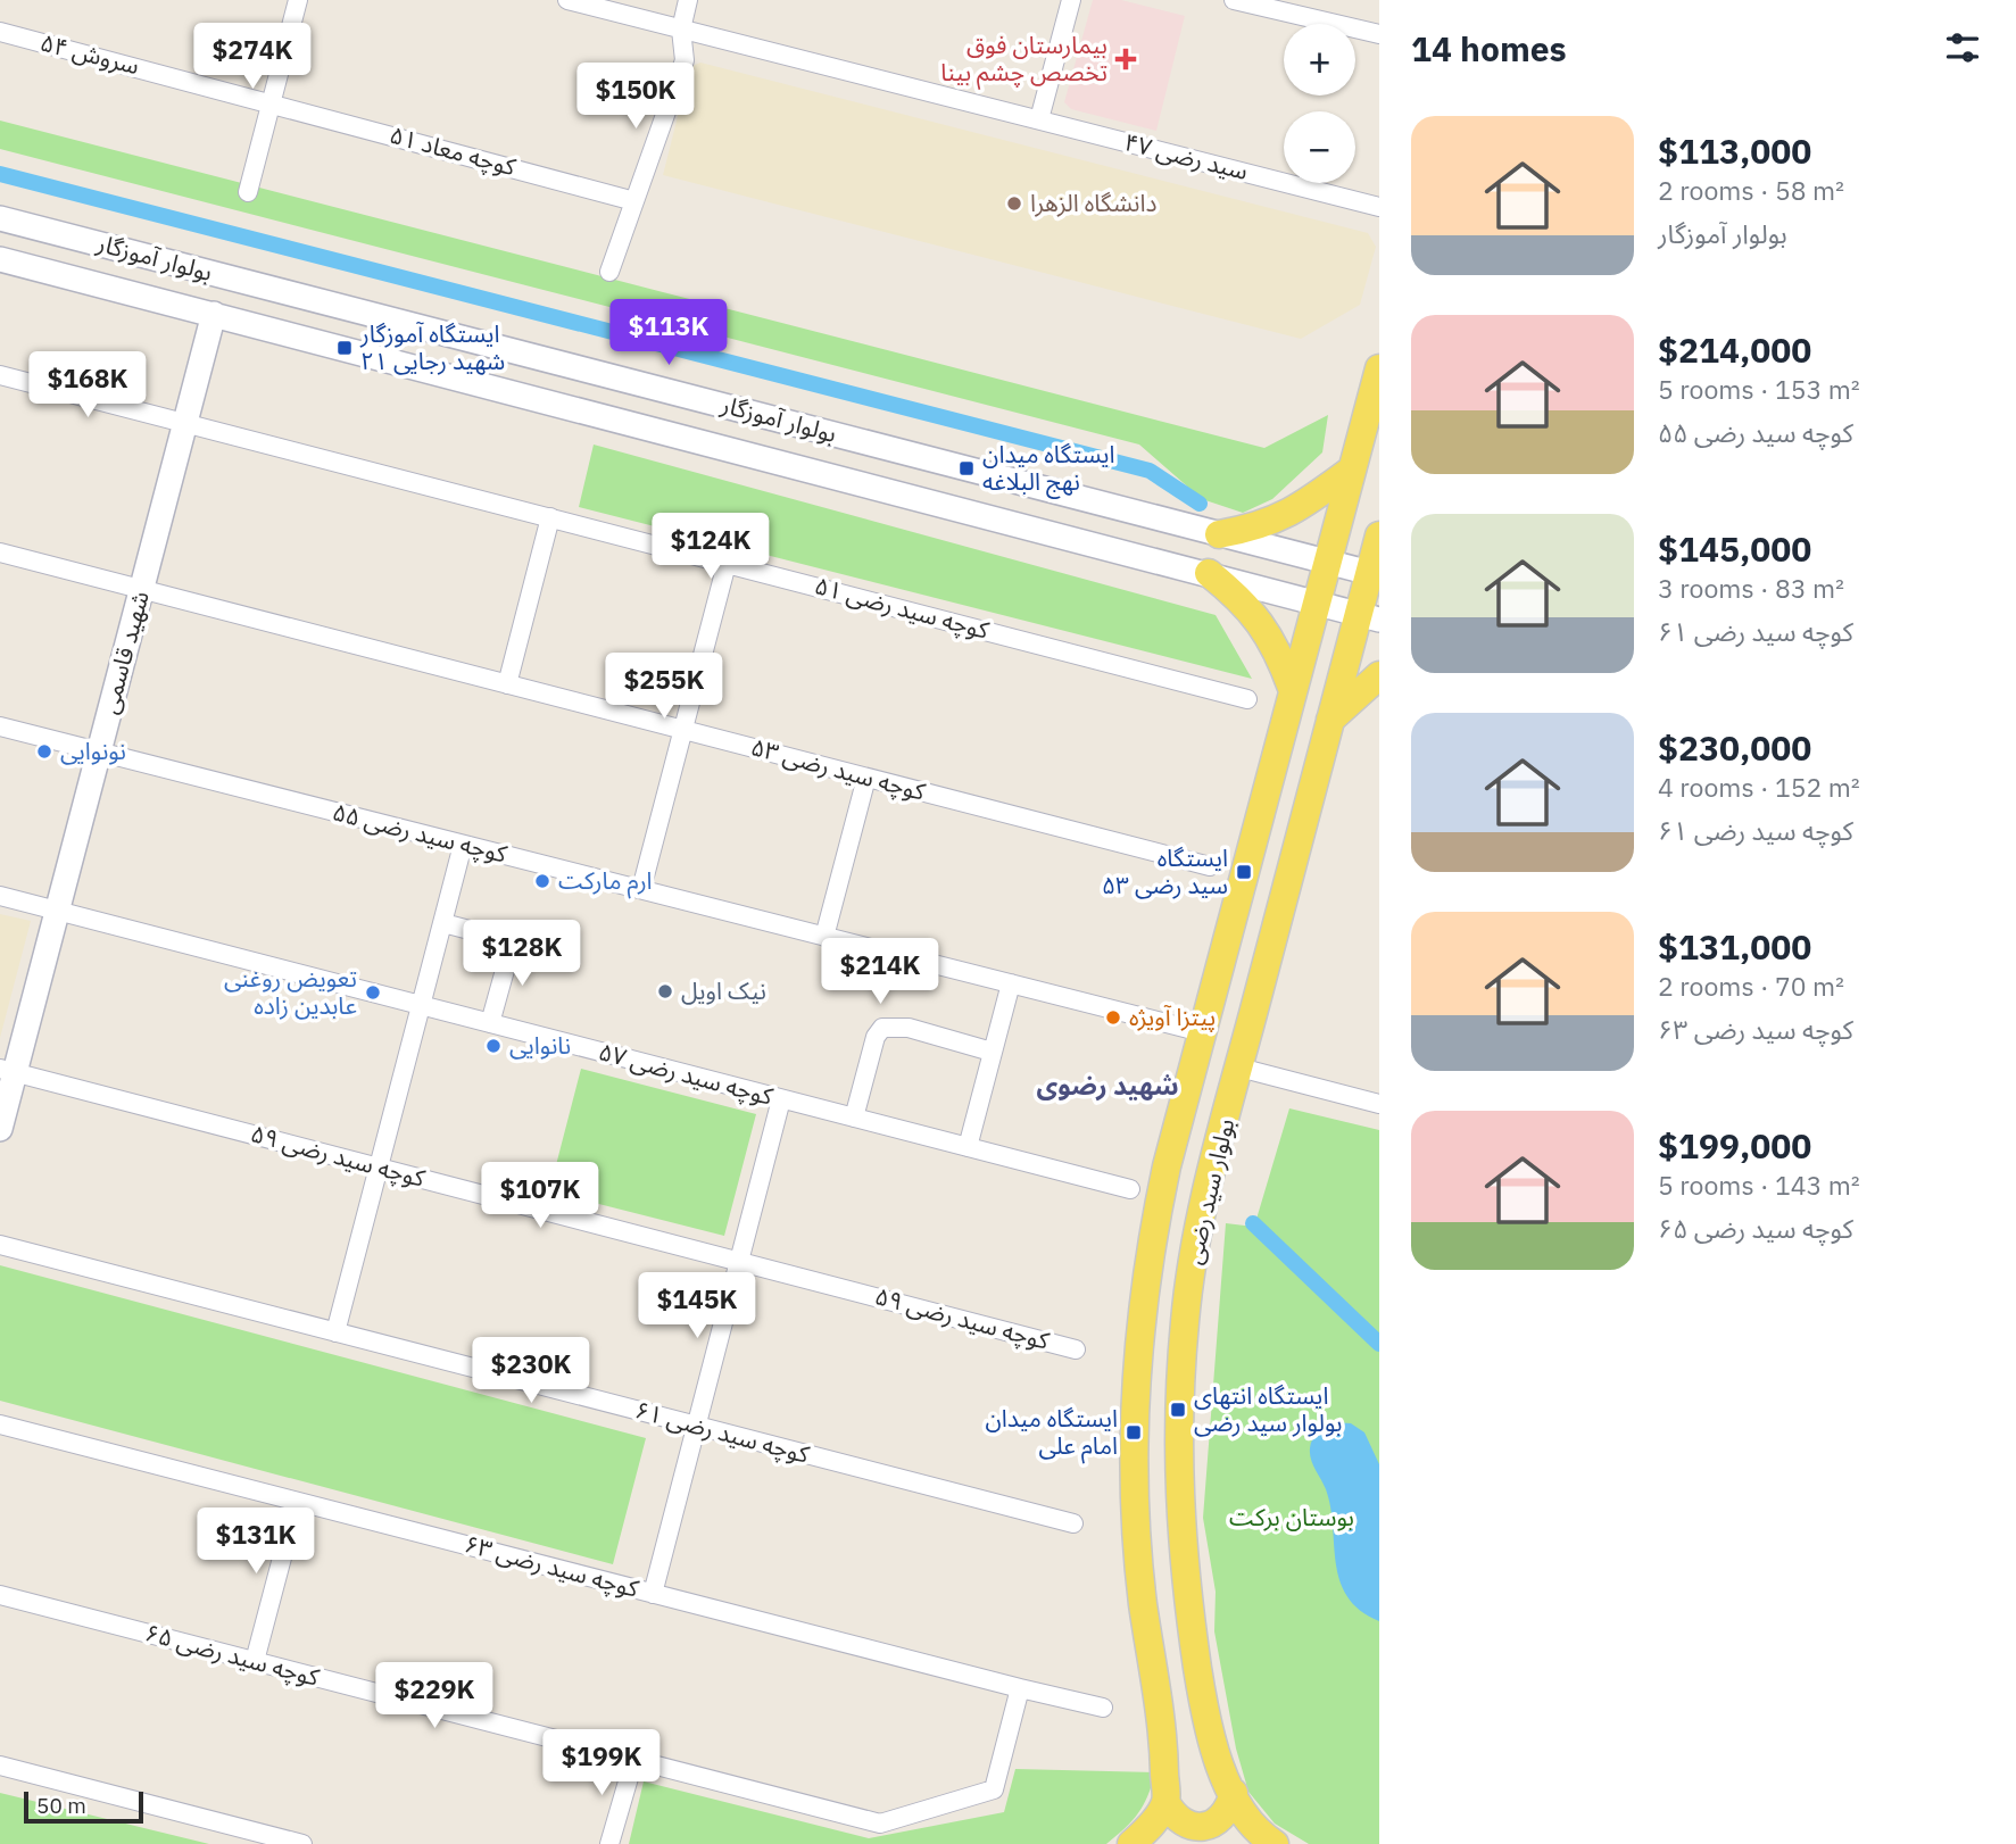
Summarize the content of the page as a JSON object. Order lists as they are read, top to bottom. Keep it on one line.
{"streets":{"main road":["بولوار آموزگار","شهید قاسمی","بولوار سید رضی"],"street":["سروش ۵۴","کوچه معاد ۵۱","سید رضی ۴۷","کوچه سید رضی ۵۱","کوچه سید رضی ۵۳","کوچه سید رضی ۵۵","کوچه سید رضی ۵۷","کوچه سید رضی ۵۹","کوچه سید رضی ۶۱","کوچه سید رضی ۶۳","کوچه سید رضی ۶۵"]},"crossings":[["سروش ۵۴","کوچه معاد ۵۱"],["بولوار آموزگار","شهید قاسمی"],["بولوار آموزگار","بولوار سید رضی"],["کوچه سید رضی ۵۱","شهید قاسمی"],["شهید قاسمی","کوچه سید رضی ۵۳"],["شهید قاسمی","کوچه سید رضی ۵۵"],["شهید قاسمی","کوچه سید رضی ۵۷"],["شهید قاسمی","کوچه سید رضی ۵۹"],["کوچه سید رضی ۵۵","بولوار سید رضی"],["کوچه سید رضی ۶۳","کوچه سید رضی ۶۵"]],"districts":["شهید رضوی"],"parks":["بوستان برکت"],"places":{"health":["بیمارستان فوق تخصص چشم بینا"],"other":["دانشگاه الزهرا","نونوایی","ارم مارکت","نیک اویل","تعویض روغنی عابدین زاده","پیتزا آویژه","نانوایی"],"transit":["ایستگاه آموزگار شهید رجایی ۲۱","ایستگاه میدان نهج البلاغه","ایستگاه سید رضی ۵۳","ایستگاه انتهای بولوار سید رضی","ایستگاه میدان امام علی"]},"scale_bar":"50 m","page":{"heading":"14 homes","price":["$274K","$150K","$113K","$168K","$124K","$255K","$128K","$214K","$107K","$145K","$230K","$131K","$229K","$199K"],"map_buttons":["+","−"],"list":[{"name":"$113,000","note":"2 rooms · 58 m² · بولوار آموزگار"},{"name":"$214,000","note":"5 rooms · 153 m² · کوچه سید رضی ۵۵"},{"name":"$145,000","note":"3 rooms · 83 m² · کوچه سید رضی ۶۱"},{"name":"$230,000","note":"4 rooms · 152 m² · کوچه سید رضی ۶۱"},{"name":"$131,000","note":"2 rooms · 70 m² · کوچه سید رضی ۶۳"},{"name":"$199,000","note":"5 rooms · 143 m² · کوچه سید رضی ۶۵"}],"scale":"50 m"}}
